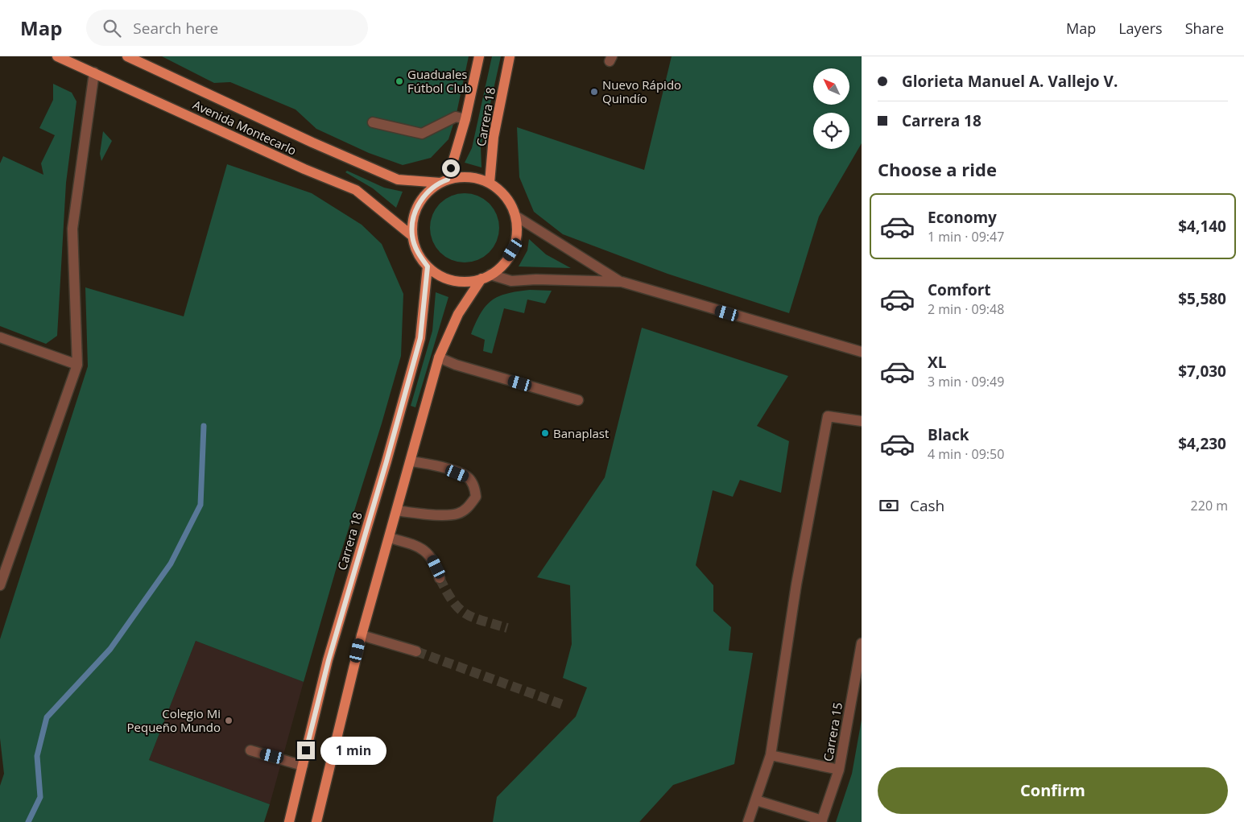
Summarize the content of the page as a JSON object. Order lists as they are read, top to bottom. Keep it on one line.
{"streets":{"main road":["Carrera 18","Avenida Montecarlo"],"street":["Carrera 15"]},"crossings":[["Carrera 18","Avenida Montecarlo"]],"places":["Guaduales Fútbol Club","Nuevo Rápido Quindío","Banaplast","Colegio Mi Pequeño Mundo"],"north":"top left","page":{"header":"Map","search":"Search here","nav":["Map","Layers","Share"],"banner":["Glorieta Manuel A. Vallejo V.","Carrera 18"],"heading":"Choose a ride","list":[{"name":"Economy","note":"1 min · 09:47","value":"$4,140"},{"name":"Comfort","note":"2 min · 09:48","value":"$5,580"},{"name":"XL","note":"3 min · 09:49","value":"$7,030"},{"name":"Black","note":"4 min · 09:50","value":"$4,230"}],"pay":["Cash","220 m"],"bubble":"1 min","buttons":"Confirm"}}
